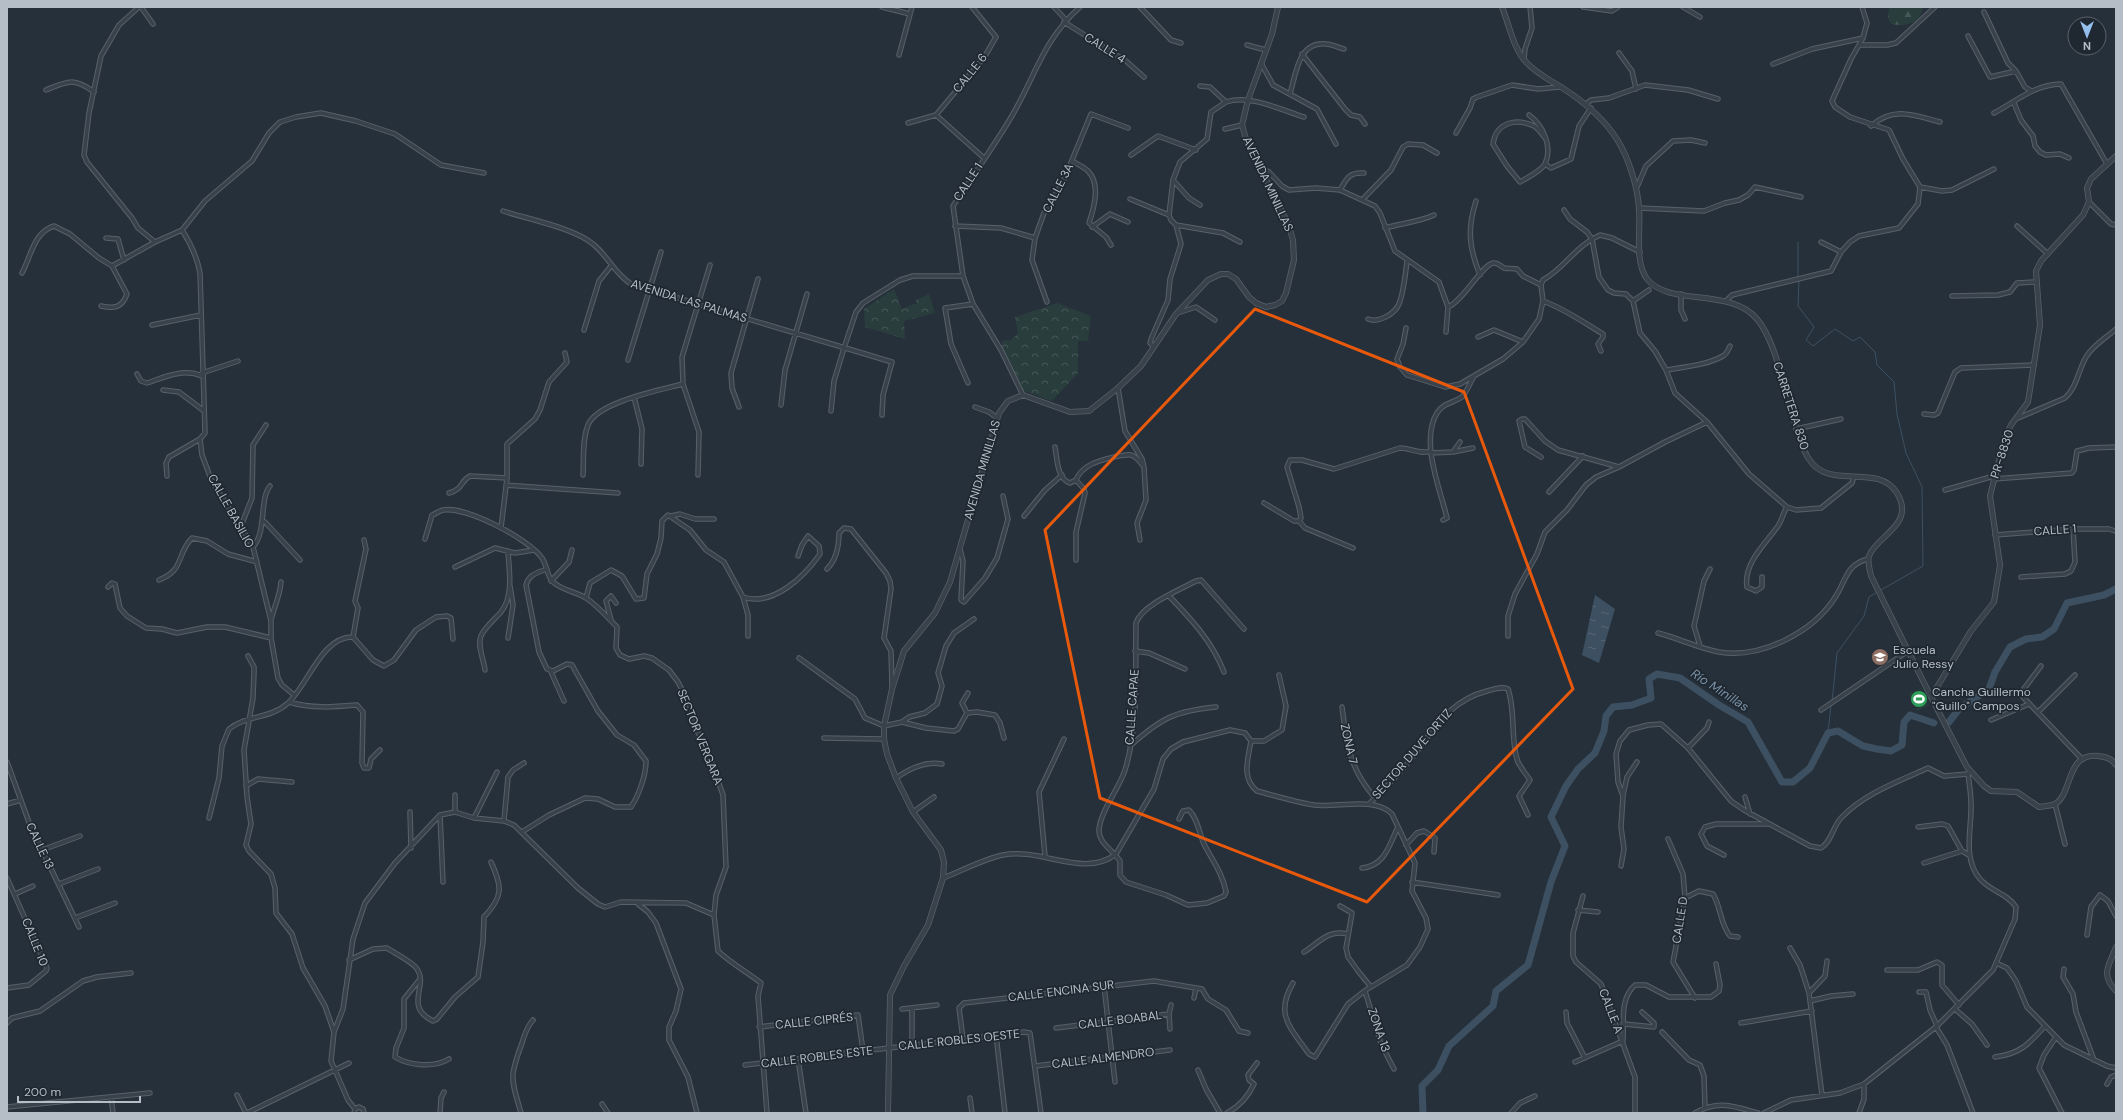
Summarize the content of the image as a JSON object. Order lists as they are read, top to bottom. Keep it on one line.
{"streets":{"street":["CALLE 4","CALLE 6","CALLE 1","AVENIDA MINILLAS","CALLE 3A","AVENIDA LAS PALMAS","CARRETERA 830","PR-8830","CALLE BASILIO","CALLE CAPAE","SECTOR VERGARA","ZONA 7","SECTOR DUVE ORTIZ","CALLE 13","CALLE D","CALLE 10","CALLE ENCINA SUR","CALLE A","CALLE BOABAL","CALLE CIPRÉS","ZONA 13","CALLE ROBLES OESTE","CALLE ROBLES ESTE","CALLE ALMENDRO"]},"crossings":[["CALLE 4","CALLE 1"],["CALLE 1","AVENIDA MINILLAS"],["CALLE 1","PR-8830"],["AVENIDA MINILLAS","CALLE ROBLES OESTE"],["AVENIDA MINILLAS","CALLE ROBLES ESTE"],["SECTOR VERGARA","CALLE CIPRÉS"],["ZONA 7","SECTOR DUVE ORTIZ"],["CALLE ENCINA SUR","CALLE ROBLES OESTE"],["CALLE CIPRÉS","CALLE ROBLES ESTE"],["CALLE ROBLES OESTE","CALLE ROBLES ESTE"],["CALLE ROBLES OESTE","CALLE ALMENDRO"]],"water":["Río Minillas"],"places":{"school or university":["Escuela Julio Ressy"],"sports":["Cancha Guillermo \"Guillo\" Campos"]},"scale_bar":"200 m","north":"bottom"}
